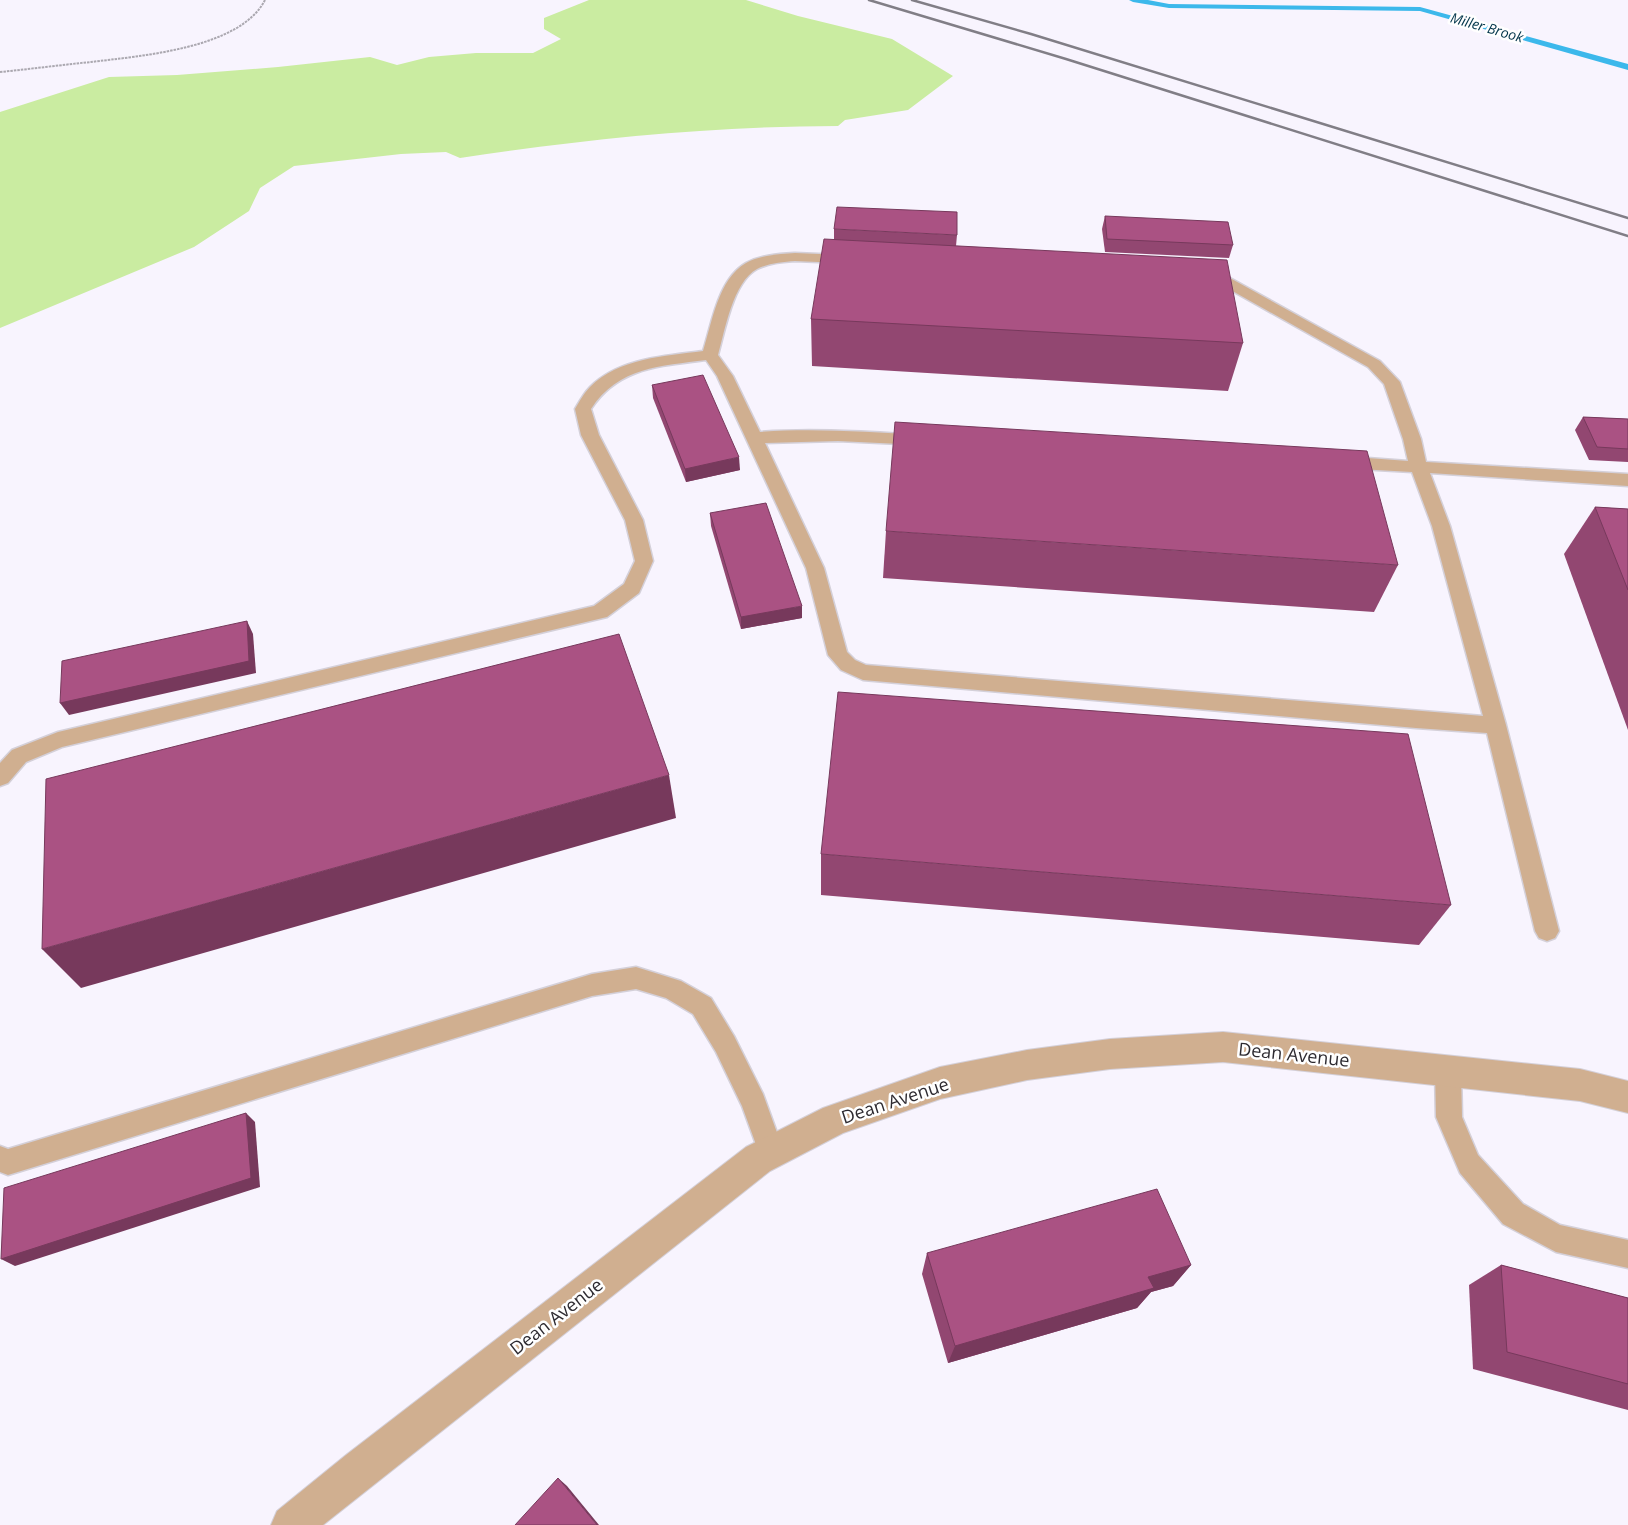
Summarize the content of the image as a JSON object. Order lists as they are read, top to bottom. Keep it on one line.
{"streets":{"street":["Dean Avenue"]},"water":["Miller Brook"]}
